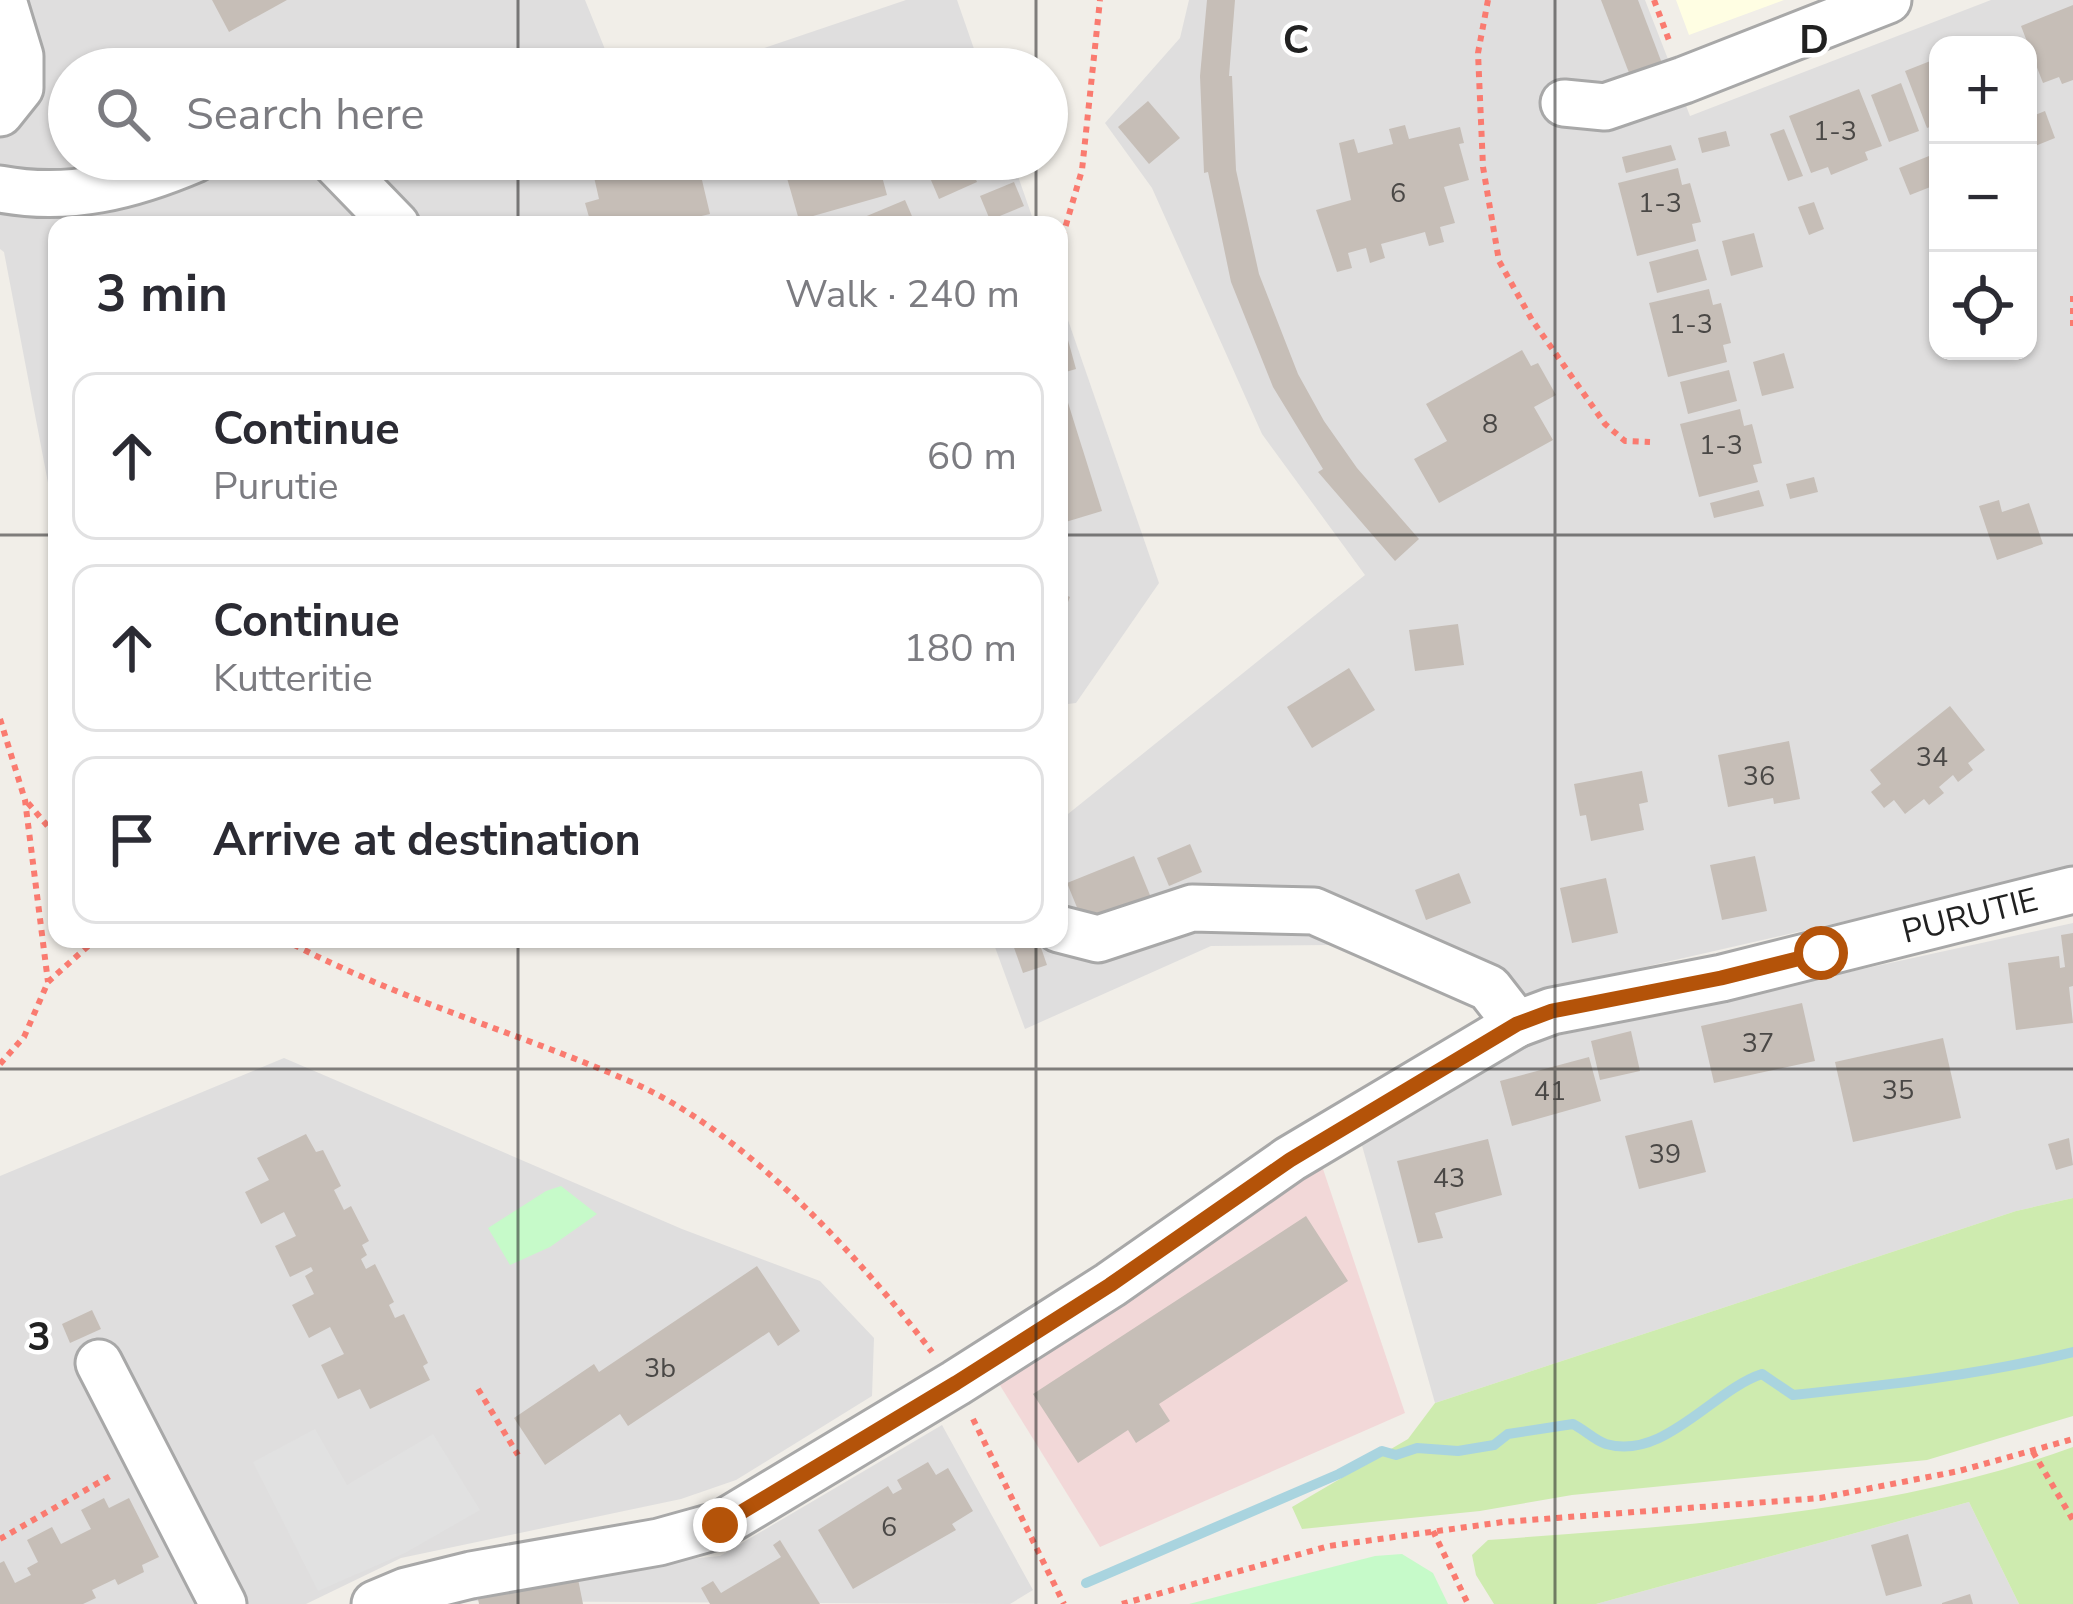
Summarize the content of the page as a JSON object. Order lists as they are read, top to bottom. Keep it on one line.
{"streets":{"street":["PURUTIE"]},"house_numbers":["1-3","6","1-3","1-3","8","1-3","34","36","37","35","41","39","43","3b","6"],"page":{"map_buttons":["+","−"],"search":"Search here","heading":["3 min","Walk · 240 m"],"list":[["Continue","Purutie","60 m"],["Continue","Kutteritie","180 m"],"Arrive at destination"]},"grid":{"columns":["C","D"],"rows":["3"]}}
